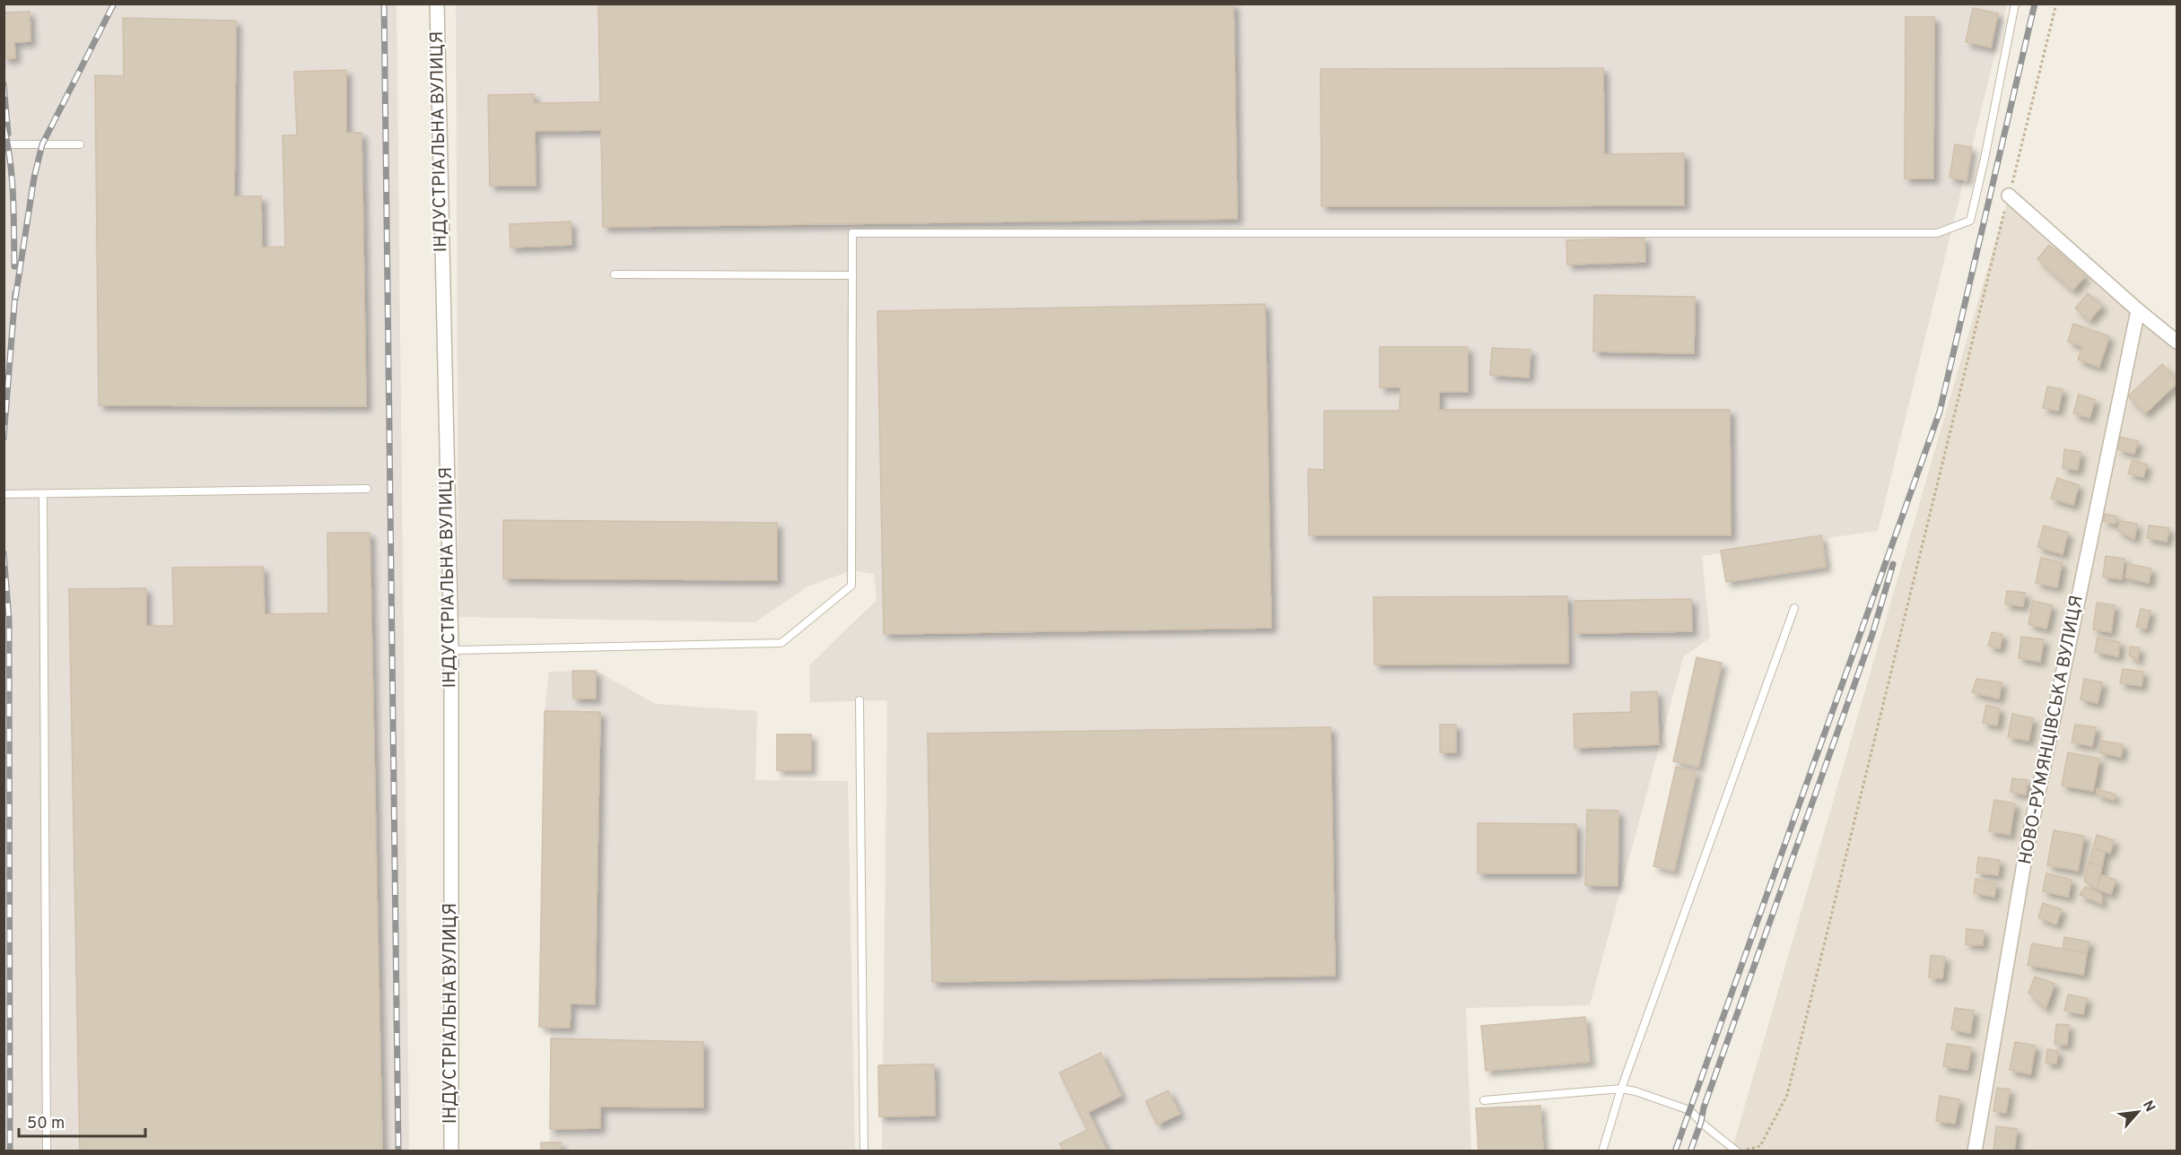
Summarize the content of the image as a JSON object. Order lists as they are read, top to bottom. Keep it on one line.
{"streets":{"street":["ІНДУСТРІАЛЬНА ВУЛИЦЯ","НОВО-РУМЯНЦІВСЬКА ВУЛИЦЯ"]},"scale_bar":"50 m","north":"top right"}
